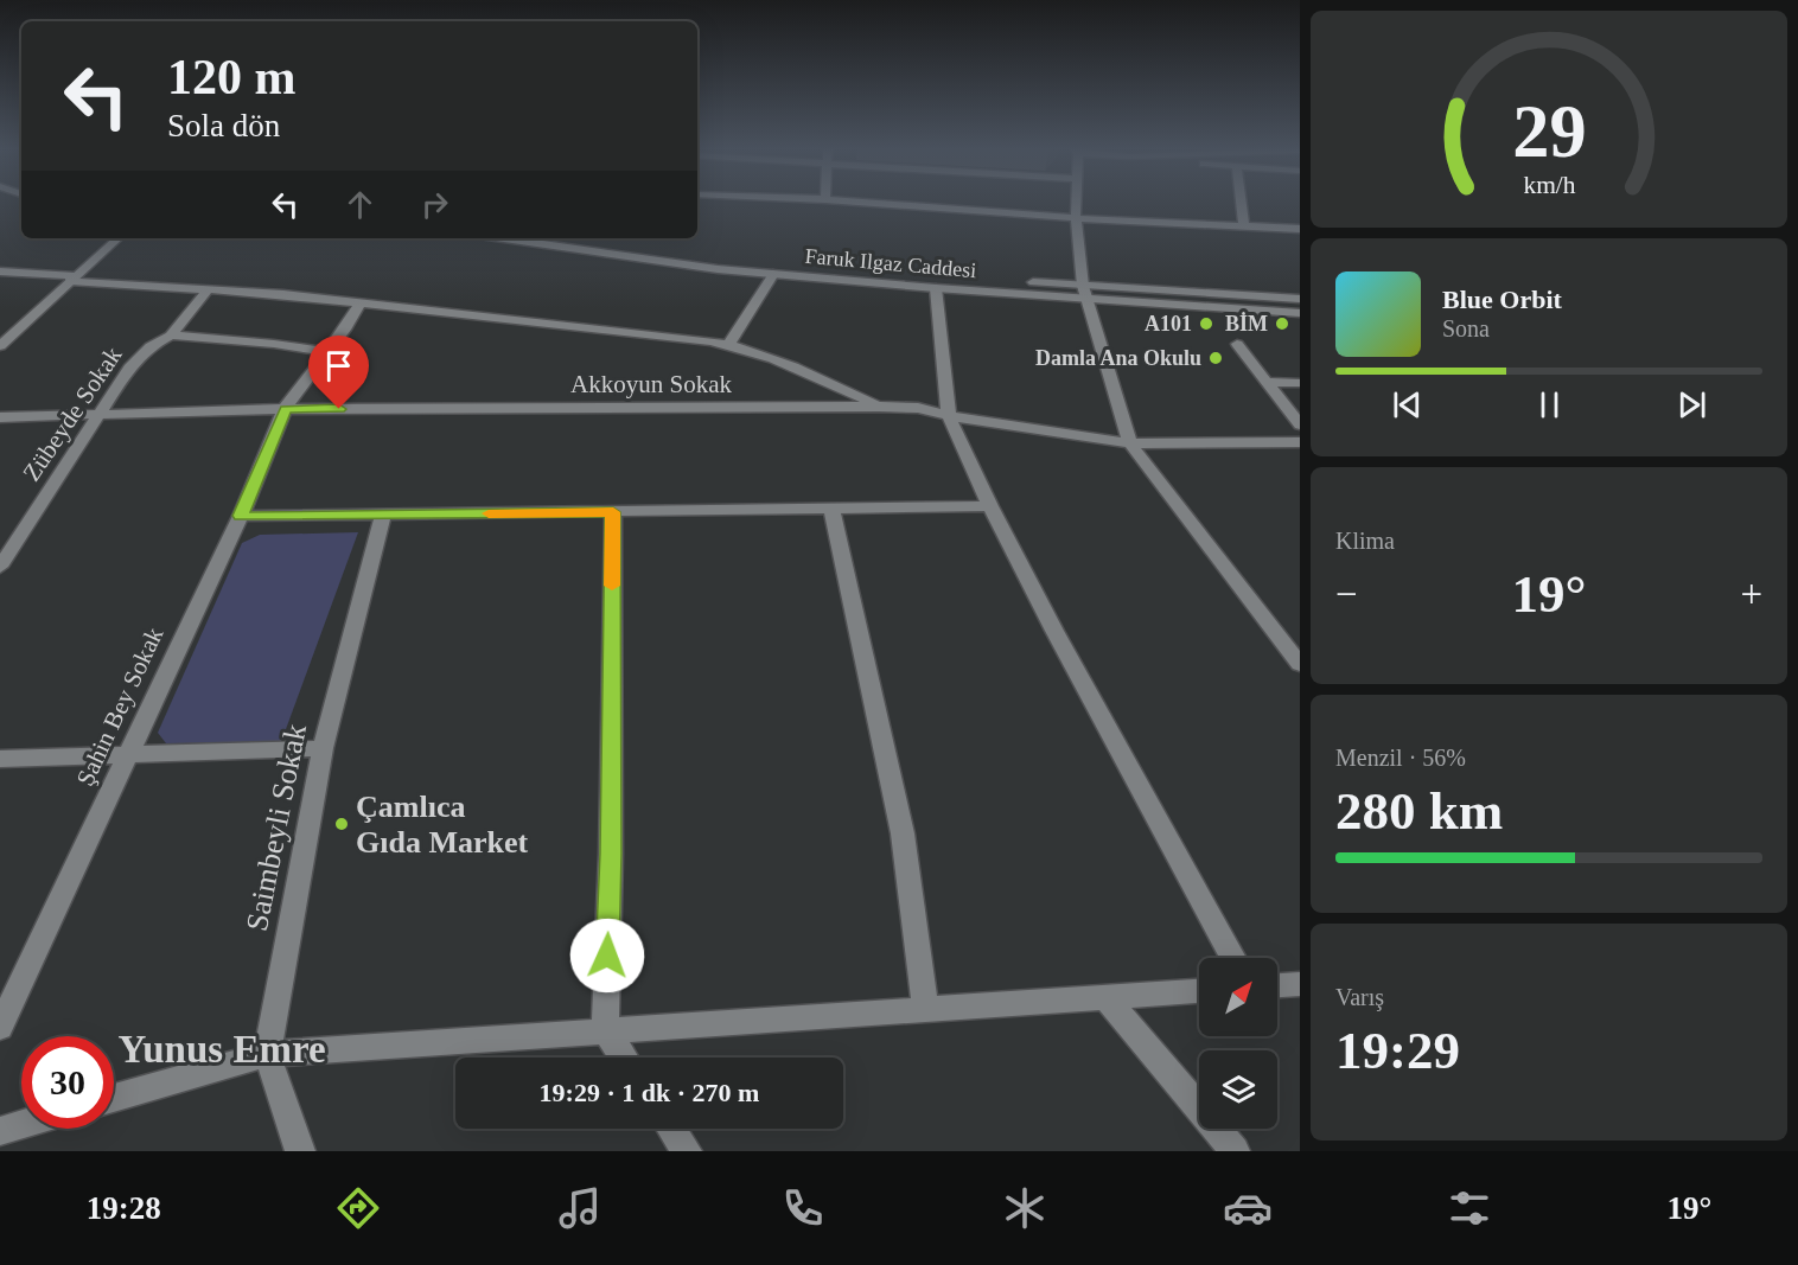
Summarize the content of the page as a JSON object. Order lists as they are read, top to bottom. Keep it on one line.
{"streets":{"street":["Faruk Ilgaz Caddesi","Akkoyun Sokak","Zübeyde Sokak","Şahin Bey Sokak","Saimbeyli Sokak"]},"crossings":[["Akkoyun Sokak","Zübeyde Sokak"],["Akkoyun Sokak","Şahin Bey Sokak"]],"districts":["Yunus Emre"],"places":["A101","BİM","Damla Ana Okulu","Çamlıca Gıda Market"],"north":"top right","page":{"turn":["120 m","Sola dön"],"song":["Blue Orbit","Sona"],"tile":["Klima",["Menzil · 56%","280 km"],["Varış","19:29"]],"heat":["−","19°","+"],"limit":"30","trip":"19:29 · 1 dk · 270 m","tabs":["19:28","19°"],"gauge":["29","km/h"]}}
